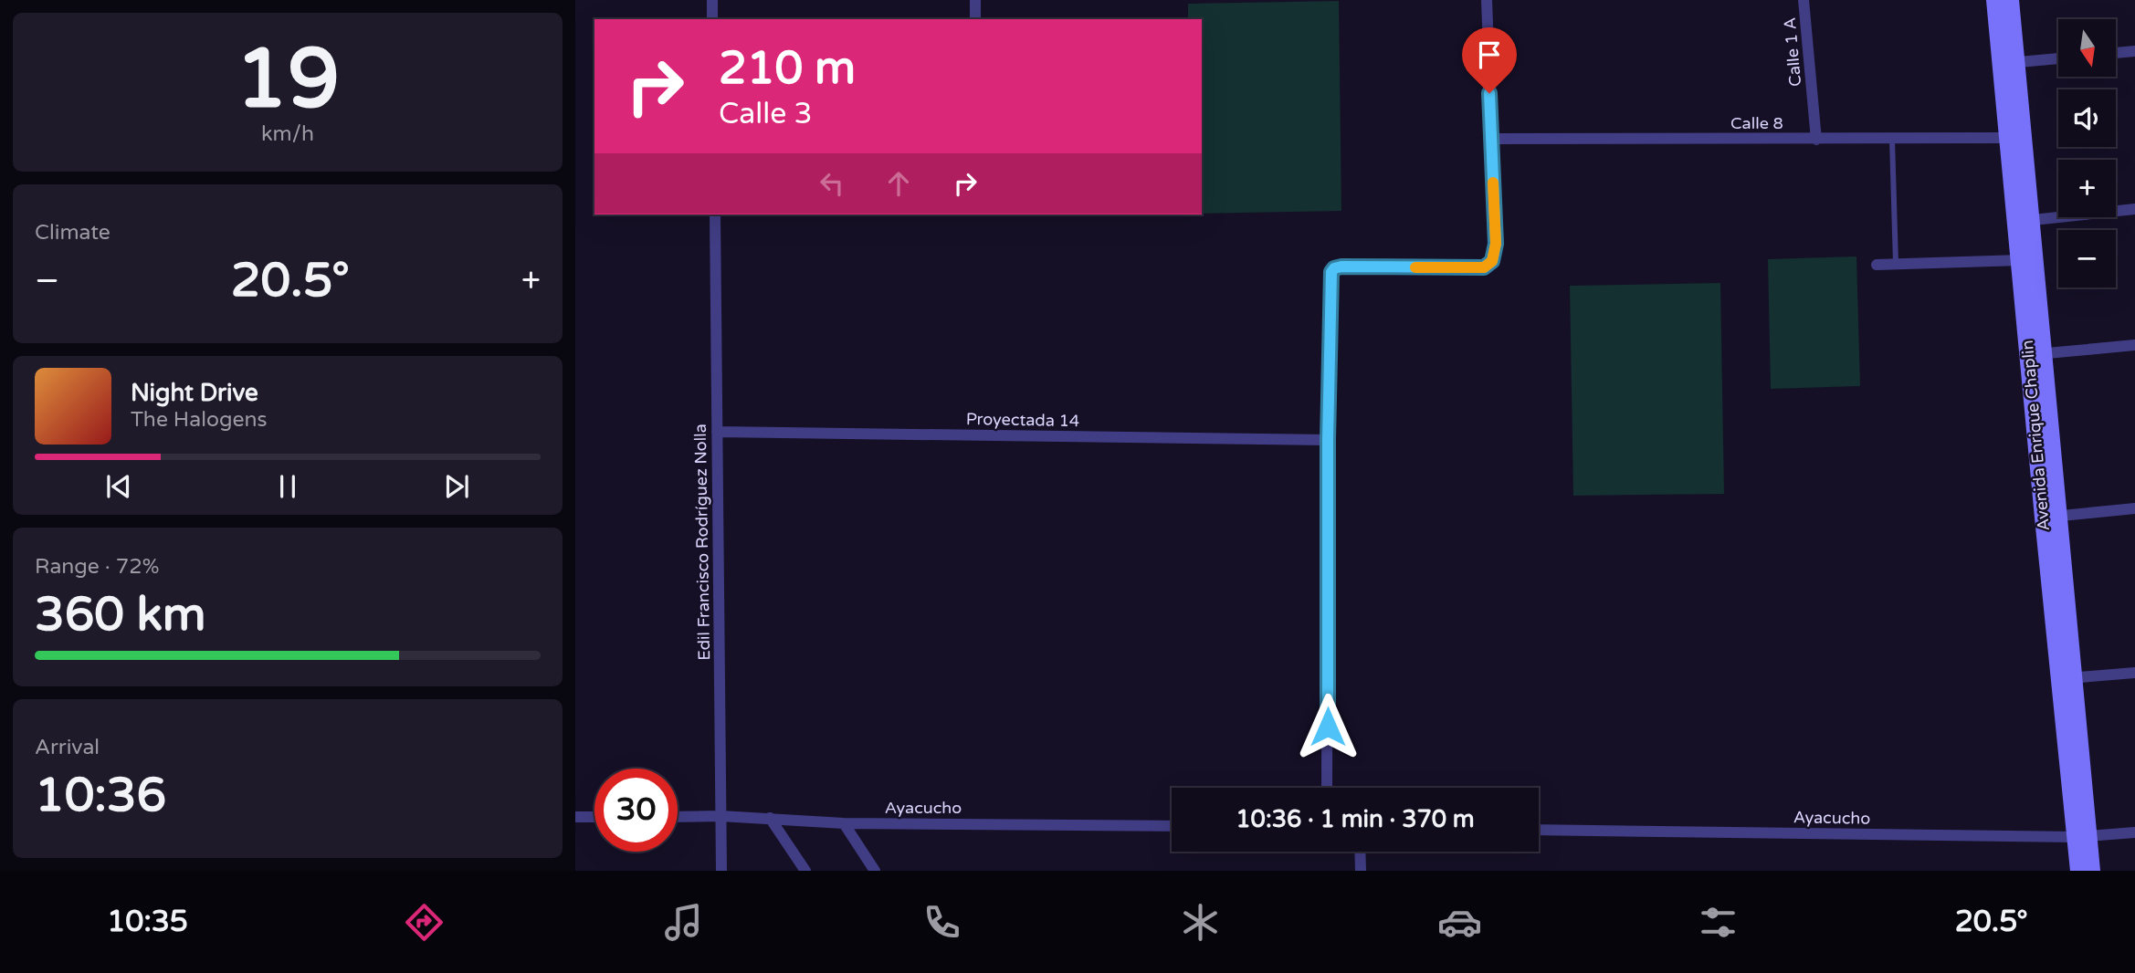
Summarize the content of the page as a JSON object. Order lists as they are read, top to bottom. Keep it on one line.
{"streets":{"street":["Calle 1 A","Calle 8","Proyectada 14","Avenida Enrique Chaplin","Edil Francisco Rodríguez Nolla","Ayacucho"]},"crossings":[["Calle 1 A","Calle 8"],["Calle 8","Avenida Enrique Chaplin"],["Proyectada 14","Edil Francisco Rodríguez Nolla"],["Avenida Enrique Chaplin","Ayacucho"],["Edil Francisco Rodríguez Nolla","Ayacucho"]],"north":"bottom","page":{"tile":[["19","km/h"],"Climate",["Range · 72%","360 km"],["Arrival","10:36"]],"map_buttons":["+","−"],"turn":["210 m","Calle 3"],"heat":["−","20.5°","+"],"song":["Night Drive","The Halogens"],"limit":"30","trip":"10:36 · 1 min · 370 m","tabs":["10:35","20.5°"]}}
